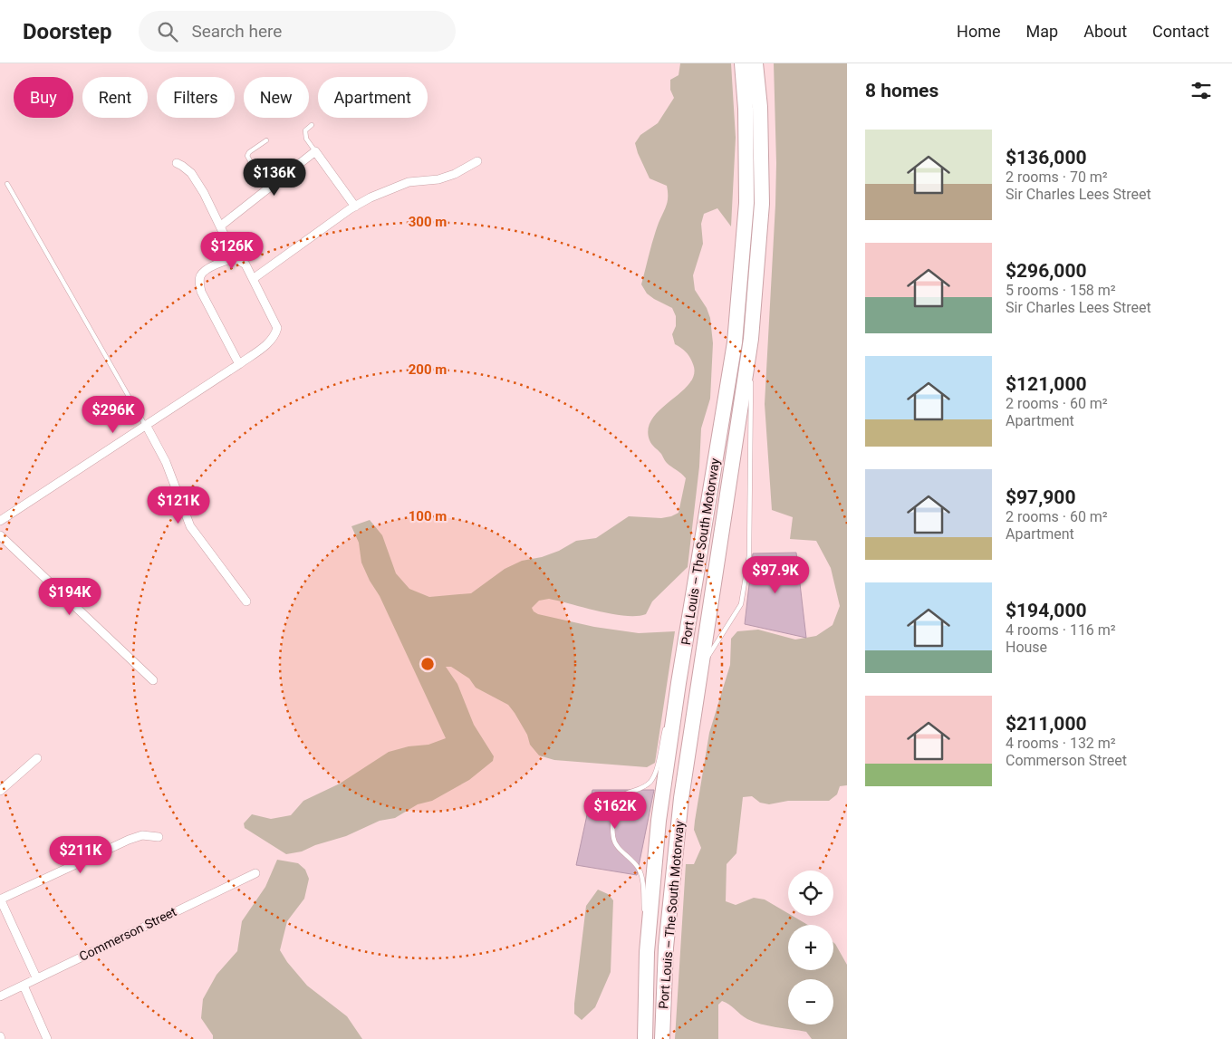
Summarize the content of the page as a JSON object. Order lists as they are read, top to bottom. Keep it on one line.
{"streets":{"highway":["Port Louis – The South Motorway"],"street":["Commerson Street"]},"page":{"header":"Doorstep","search":"Search here","nav":["Home","Map","About","Contact"],"heading":"8 homes","chip":["Buy","Rent","Filters","New","Apartment"],"list":[{"name":"$136,000","note":"2 rooms · 70 m² · Sir Charles Lees Street"},{"name":"$296,000","note":"5 rooms · 158 m² · Sir Charles Lees Street"},{"name":"$121,000","note":"2 rooms · 60 m² · Apartment"},{"name":"$97,900","note":"2 rooms · 60 m² · Apartment"},{"name":"$194,000","note":"4 rooms · 116 m² · House"},{"name":"$211,000","note":"4 rooms · 132 m² · Commerson Street"}],"price":["$136K","$126K","$296K","$121K","$97.9K","$194K","$162K","$211K"],"map_buttons":["+","−"]},"rings":["300 m","200 m","100 m"]}
